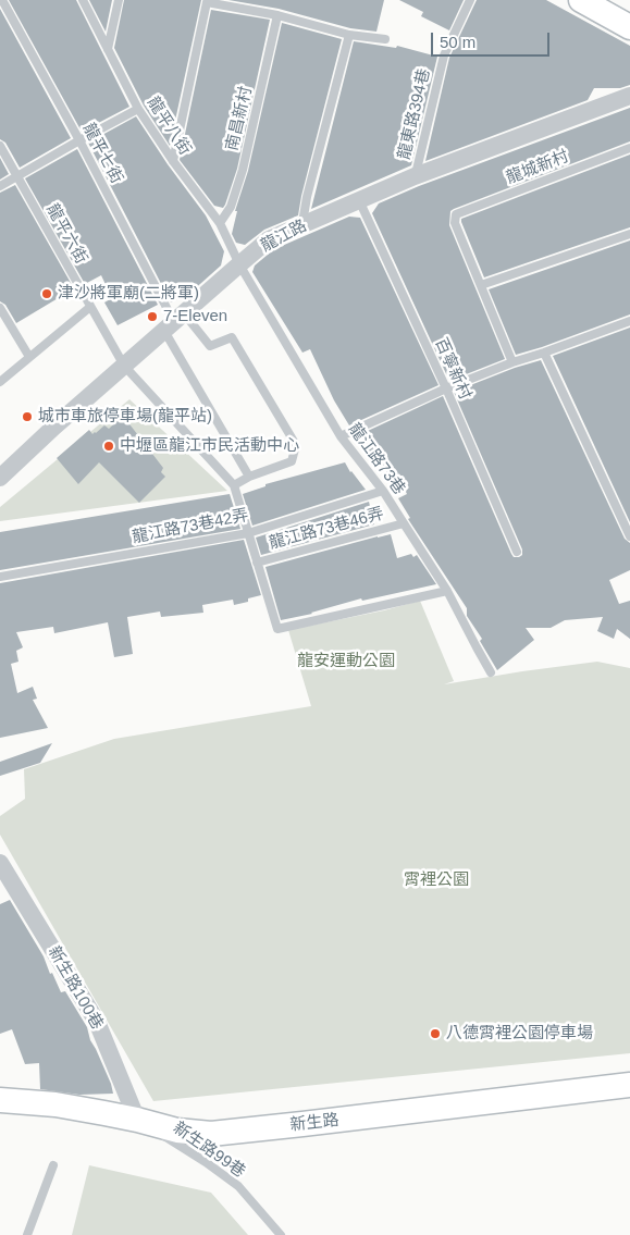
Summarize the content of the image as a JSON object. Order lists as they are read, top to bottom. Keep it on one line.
{"streets":{"street":["龍江路","新生路100巷","新生路"],"lane":["龍東路394巷","南昌新村","龍平八街","龍平七街","龍城新村","龍平六街","百寧新村","龍江路73巷","龍江路73巷42弄","龍江路73巷46弄","新生路99巷"]},"crossings":[["龍東路394巷","龍江路"],["南昌新村","龍平八街"],["龍平八街","龍江路"],["龍平八街","龍江路73巷"],["龍平七街","龍江路"],["龍平六街","龍江路"],["龍江路","百寧新村"],["龍江路","龍江路73巷"],["龍江路73巷","龍江路73巷42弄"],["龍江路73巷","龍江路73巷46弄"],["新生路100巷","新生路"],["新生路100巷","新生路99巷"],["新生路","新生路99巷"]],"parks":["龍安運動公園","霄裡公園"],"places":["津沙將軍廟(二將軍)","7-Eleven","城市車旅停車場(龍平站)","中壢區龍江市民活動中心","八德霄裡公園停車場"],"scale_bar":"50 m"}
